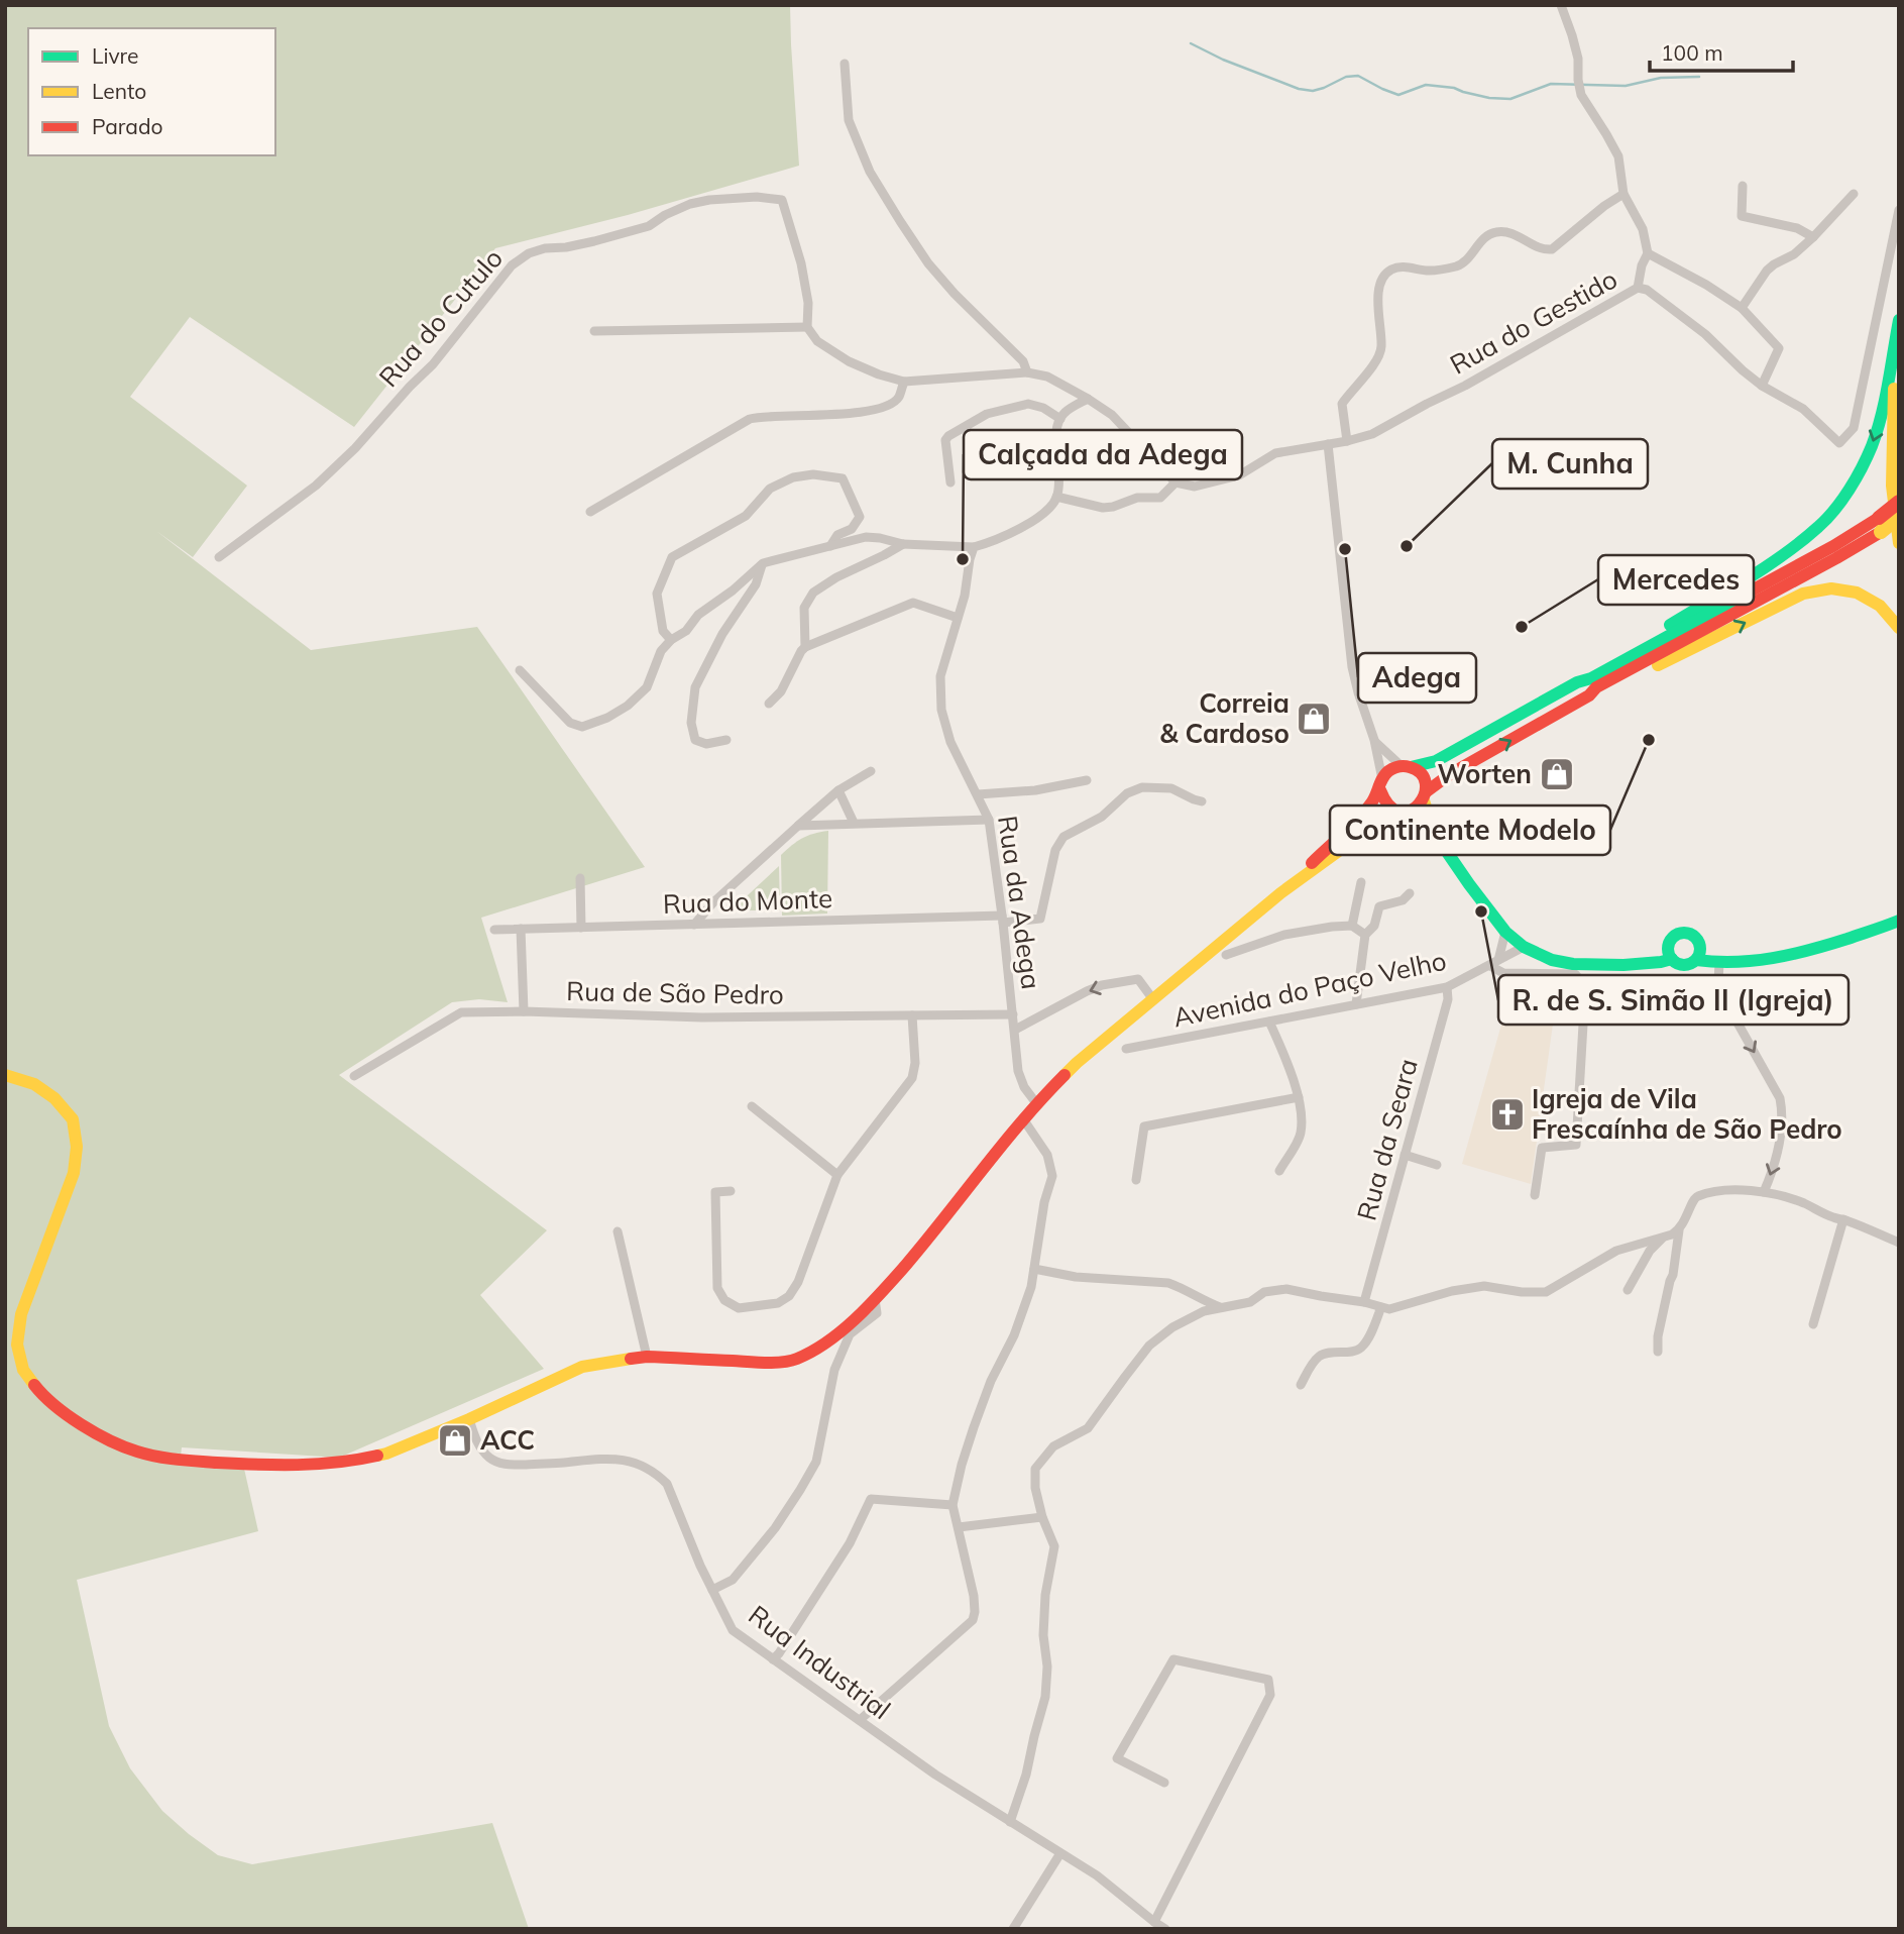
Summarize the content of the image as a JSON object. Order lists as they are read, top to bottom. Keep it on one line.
{"streets":{"street":["Rua do Cutulo","Rua do Gestido","Rua do Monte","Rua da Adega","Avenida do Paço Velho","Rua de São Pedro","Rua da Seara","Rua Industrial"]},"crossings":[["Rua do Monte","Rua da Adega"],["Rua da Adega","Rua de São Pedro"],["Avenida do Paço Velho","Rua da Seara"]],"places":{"other":["M. Cunha","Adega","Calçada da Adega","Mercedes","Continente Modelo","R. de S. Simão II (Igreja)"],"shop":["Correia & Cardoso","Worten","ACC"],"church":["Igreja de Vila Frescaínha de São Pedro"]},"legend":["Livre","Lento","Parado"],"scale_bar":"100 m"}
